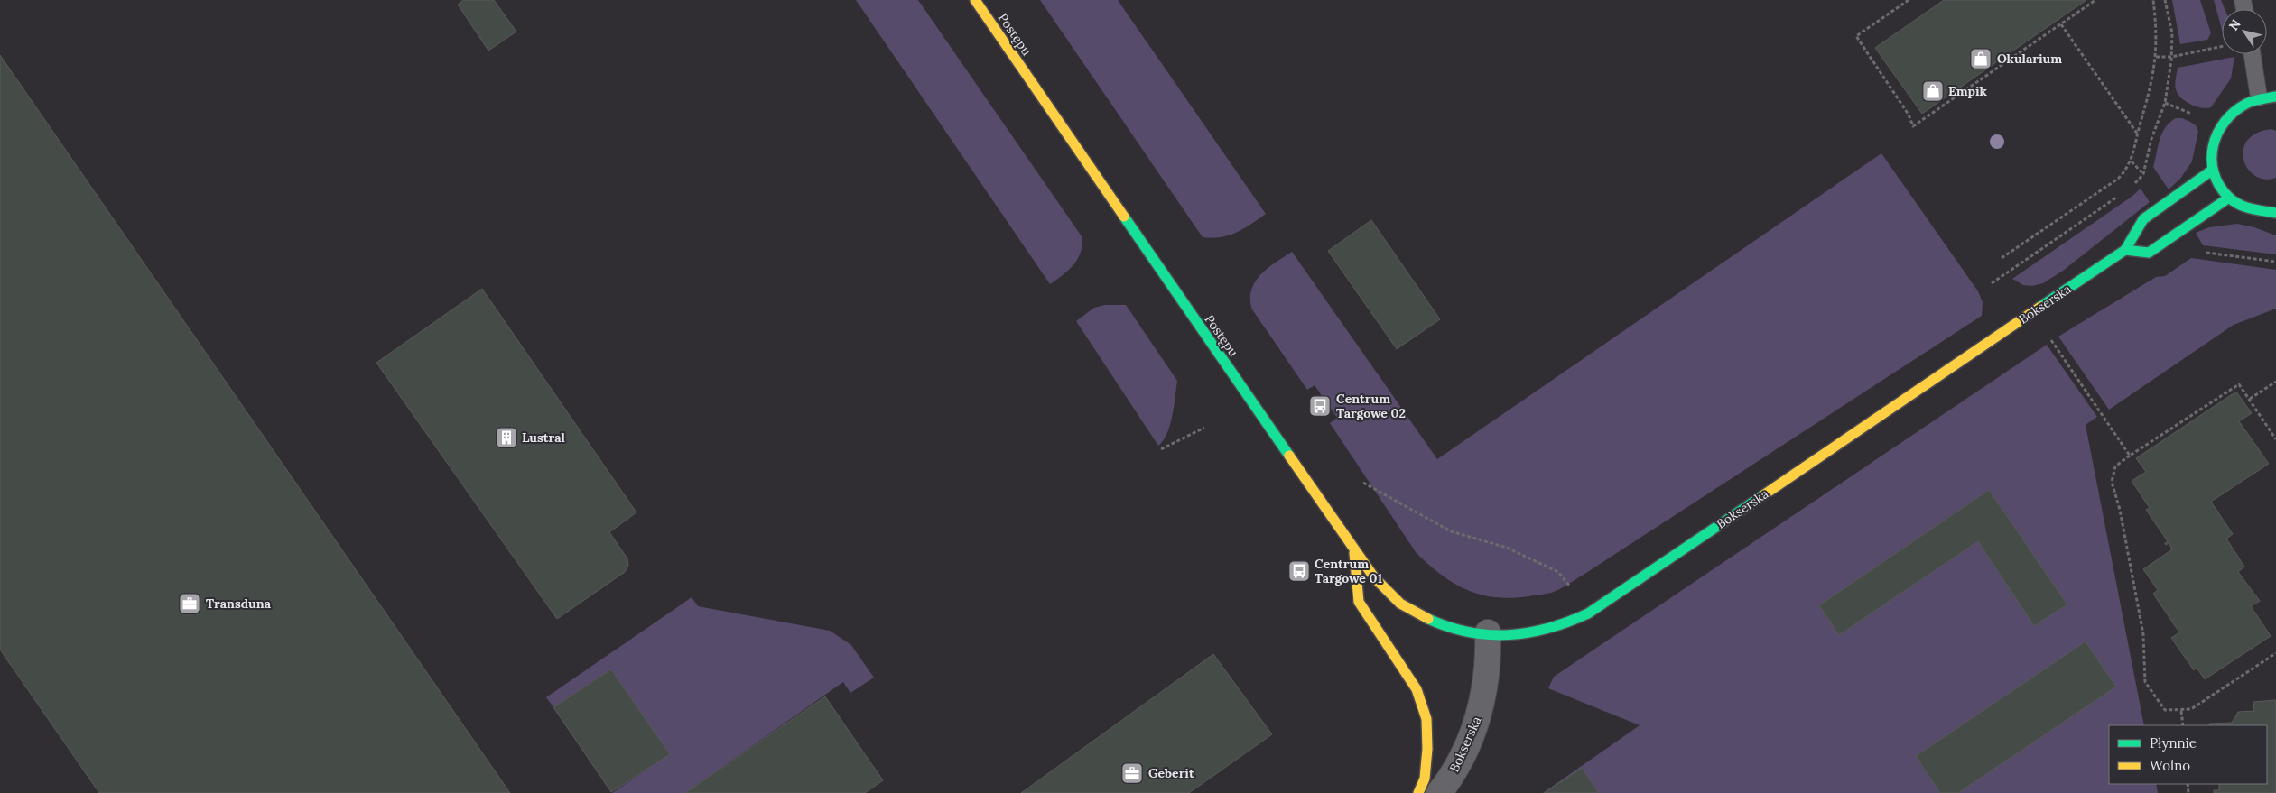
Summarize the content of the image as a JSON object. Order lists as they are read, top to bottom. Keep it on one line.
{"streets":{"street":["Postępu","Bokserska"]},"crossings":[["Postępu","Bokserska"]],"places":{"shop":["Okularium","Empik"],"bus stop":["Centrum Targowe 02","Centrum Targowe 01"],"building":["Lustral"],"office":["Transduna","Geberit"]},"legend":["Płynnie","Wolno"],"north":"top left"}
